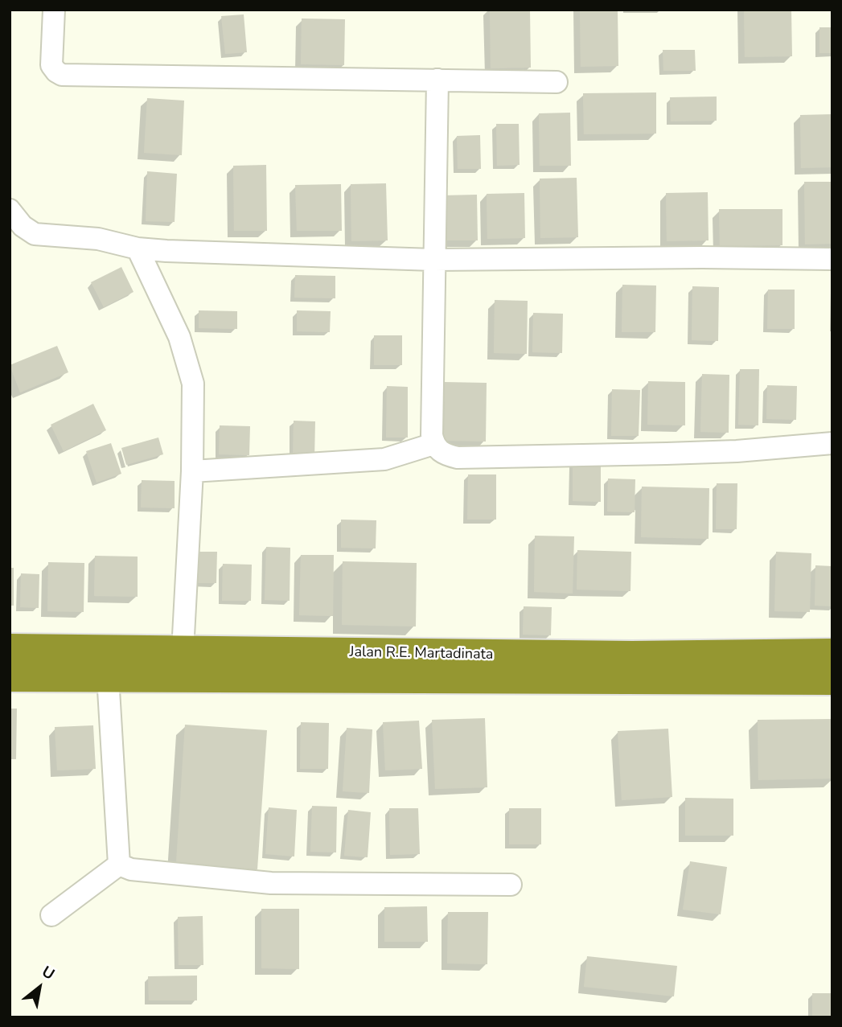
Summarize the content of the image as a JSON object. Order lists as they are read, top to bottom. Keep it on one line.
{"streets":{"highway":["Jalan R.E. Martadinata"]},"north":"top right"}
